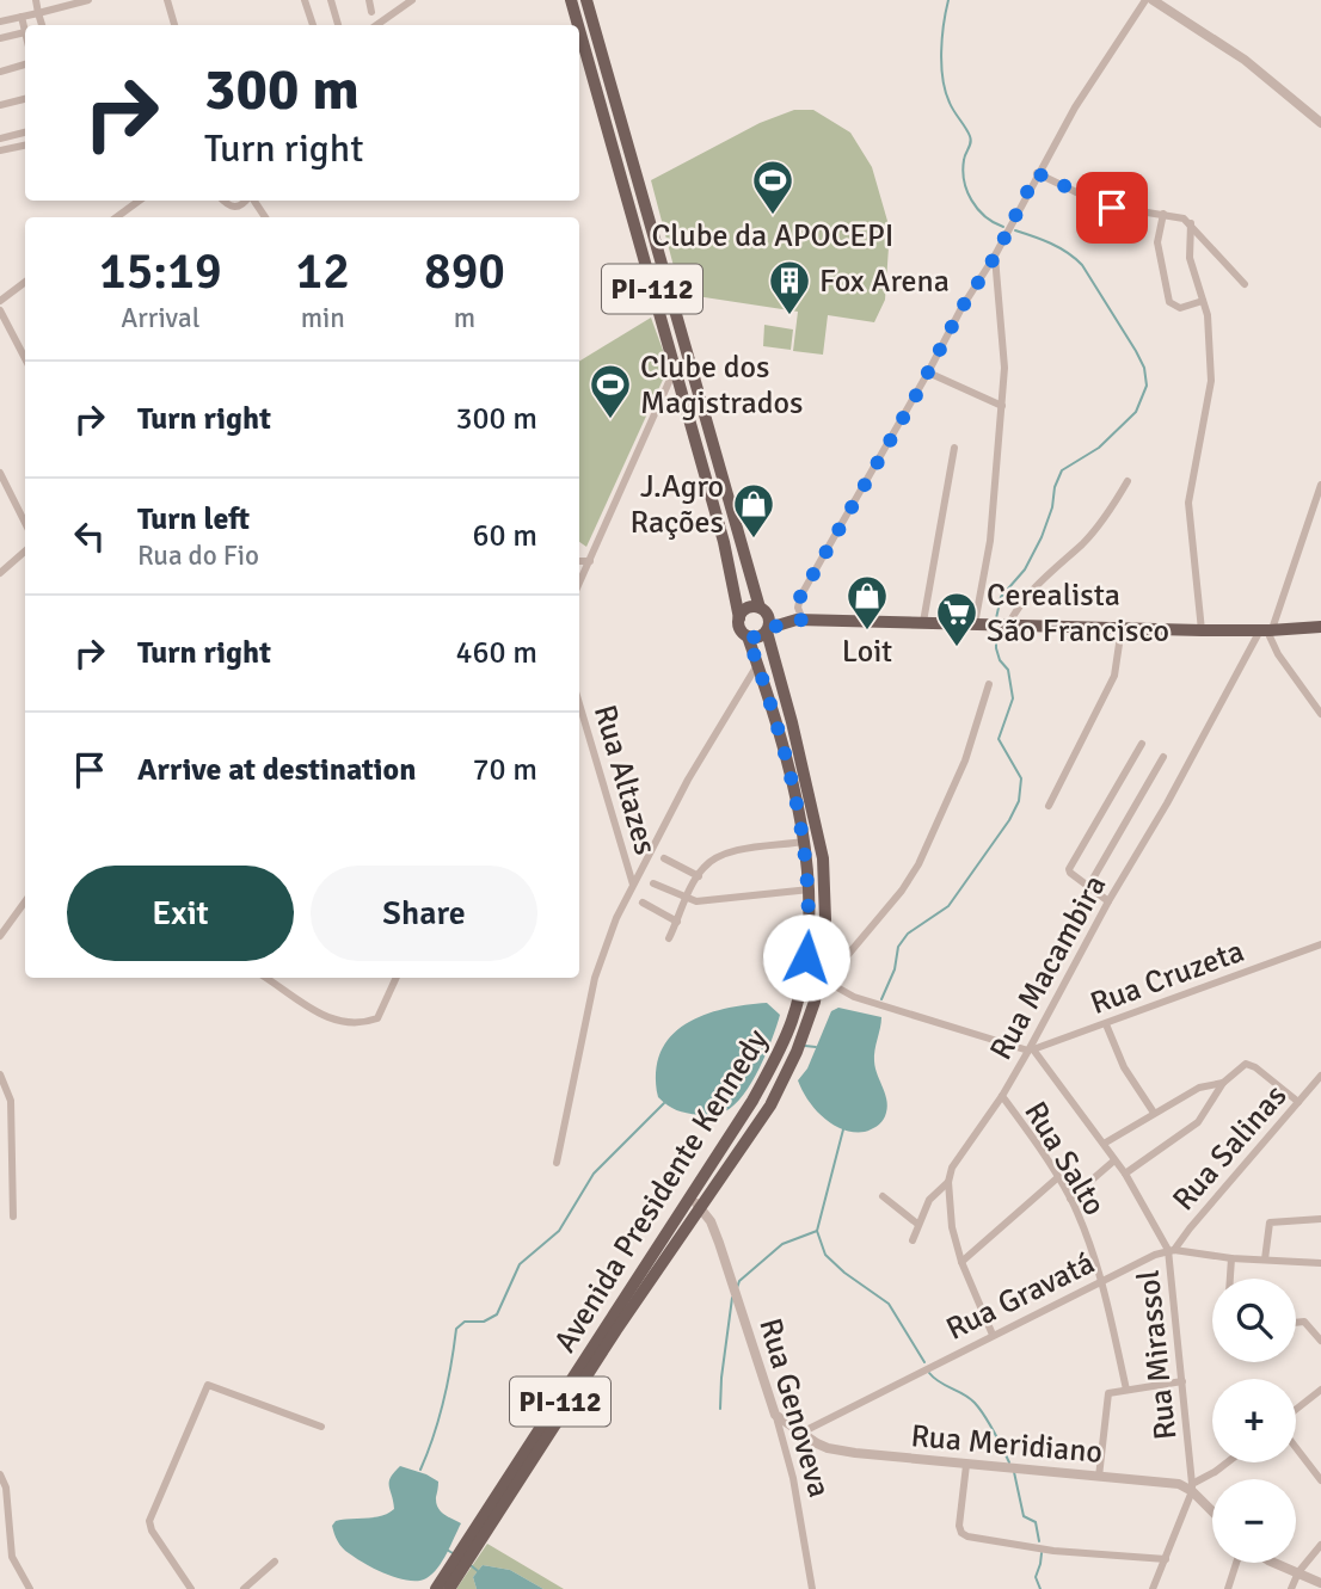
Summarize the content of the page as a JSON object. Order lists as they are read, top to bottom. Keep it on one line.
{"streets":{"main road":["PI-112","Avenida Presidente Kennedy"],"street":["Rua Altazes","Rua Macambira","Rua Cruzeta","Rua Salinas","Rua Salto","Rua Gravatá","Rua Mirassol","Rua Genoveva","Rua Meridiano"]},"crossings":[["Rua Macambira","Rua Cruzeta"],["Rua Macambira","Rua Salto"],["Rua Macambira","Rua Mirassol"],["Rua Cruzeta","Rua Mirassol"],["Rua Salinas","Rua Gravatá"],["Rua Salinas","Rua Mirassol"],["Rua Salto","Rua Gravatá"],["Avenida Presidente Kennedy","Rua Genoveva"],["Rua Gravatá","Rua Mirassol"],["Rua Gravatá","Rua Meridiano"],["Rua Mirassol","Rua Meridiano"],["Rua Genoveva","Rua Meridiano"]],"places":{"sports":["Clube da APOCEPI","Clube dos Magistrados"],"building":["Fox Arena"],"shop":["J.Agro Rações","Loit"],"supermarket":["Cerealista São Francisco"]},"page":{"turn":["300 m","Turn right"],"eta":["15:19","Arrival","12","min","890","m"],"list":[{"name":"Turn right","value":"300 m"},{"name":"Turn left","note":"Rua do Fio","value":"60 m"},{"name":"Turn right","value":"460 m"},{"name":"Arrive at destination","value":"70 m"}],"buttons":["Exit","Share"],"map_buttons":["+","−"]}}
